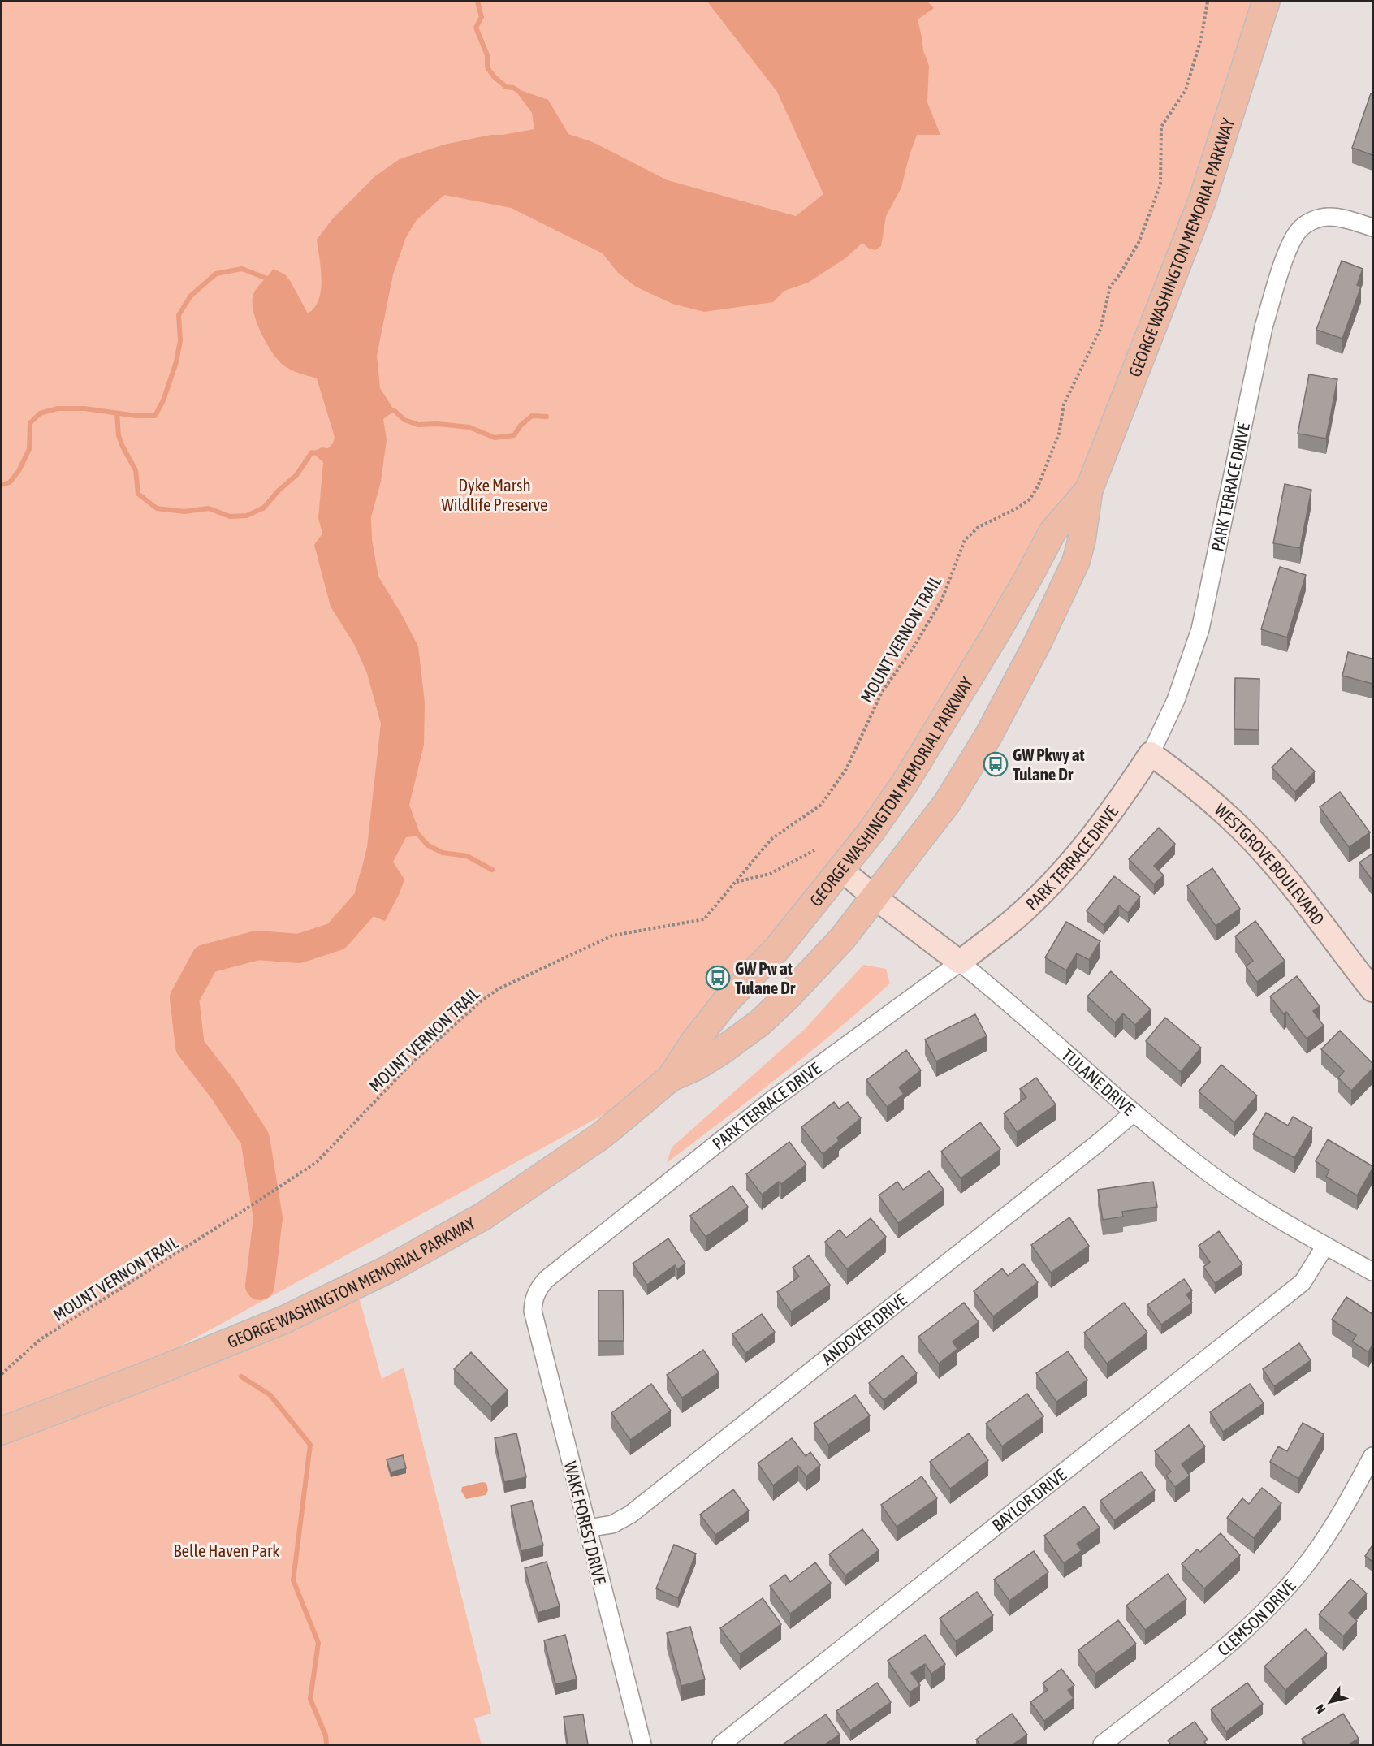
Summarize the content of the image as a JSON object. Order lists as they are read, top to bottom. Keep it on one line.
{"streets":{"main road":["GEORGE WASHINGTON MEMORIAL PARKWAY"],"street":["PARK TERRACE DRIVE","WESTGROVE BOULEVARD","TULANE DRIVE","ANDOVER DRIVE","BAYLOR DRIVE","WAKE FOREST DRIVE","CLEMSON DRIVE"],"path":["MOUNT VERNON TRAIL"]},"crossings":[["GEORGE WASHINGTON MEMORIAL PARKWAY","TULANE DRIVE"],["PARK TERRACE DRIVE","WESTGROVE BOULEVARD"],["PARK TERRACE DRIVE","TULANE DRIVE"],["PARK TERRACE DRIVE","WAKE FOREST DRIVE"],["TULANE DRIVE","ANDOVER DRIVE"],["TULANE DRIVE","BAYLOR DRIVE"],["ANDOVER DRIVE","WAKE FOREST DRIVE"]],"parks":["Dyke Marsh Wildlife Preserve","Belle Haven Park"],"places":{"bus stop":["GW Pkwy at Tulane Dr","GW Pw at Tulane Dr"]},"north":"bottom left"}
